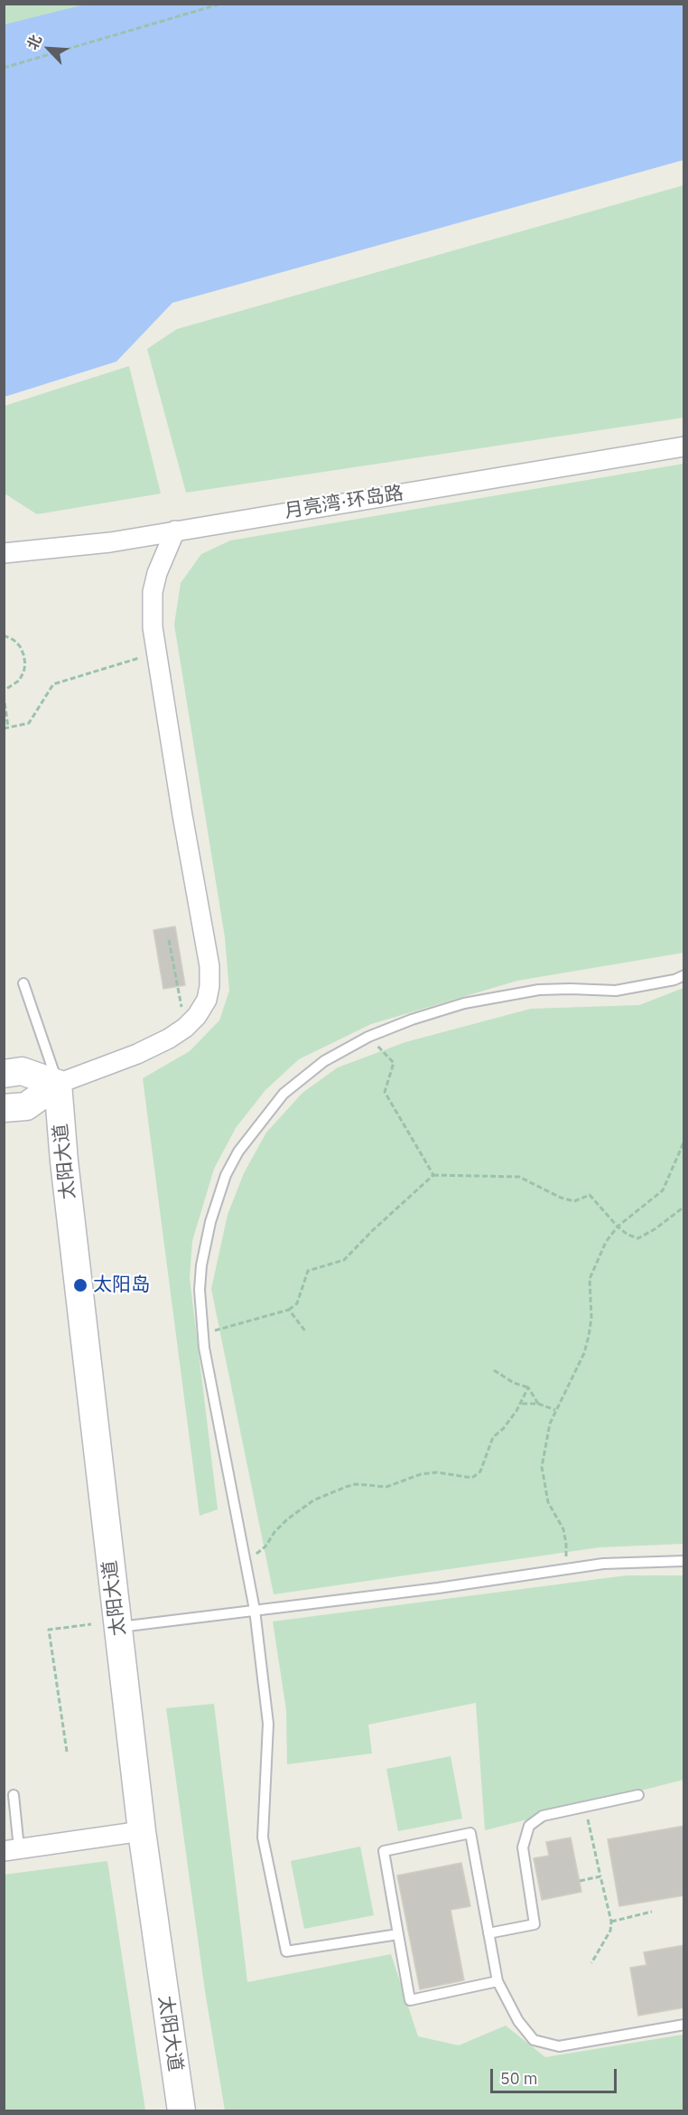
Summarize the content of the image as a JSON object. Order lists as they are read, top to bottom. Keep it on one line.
{"streets":{"main road":["太阳大道"],"street":["月亮湾·环岛路"]},"places":["太阳岛"],"scale_bar":"50 m","north":"top left"}
